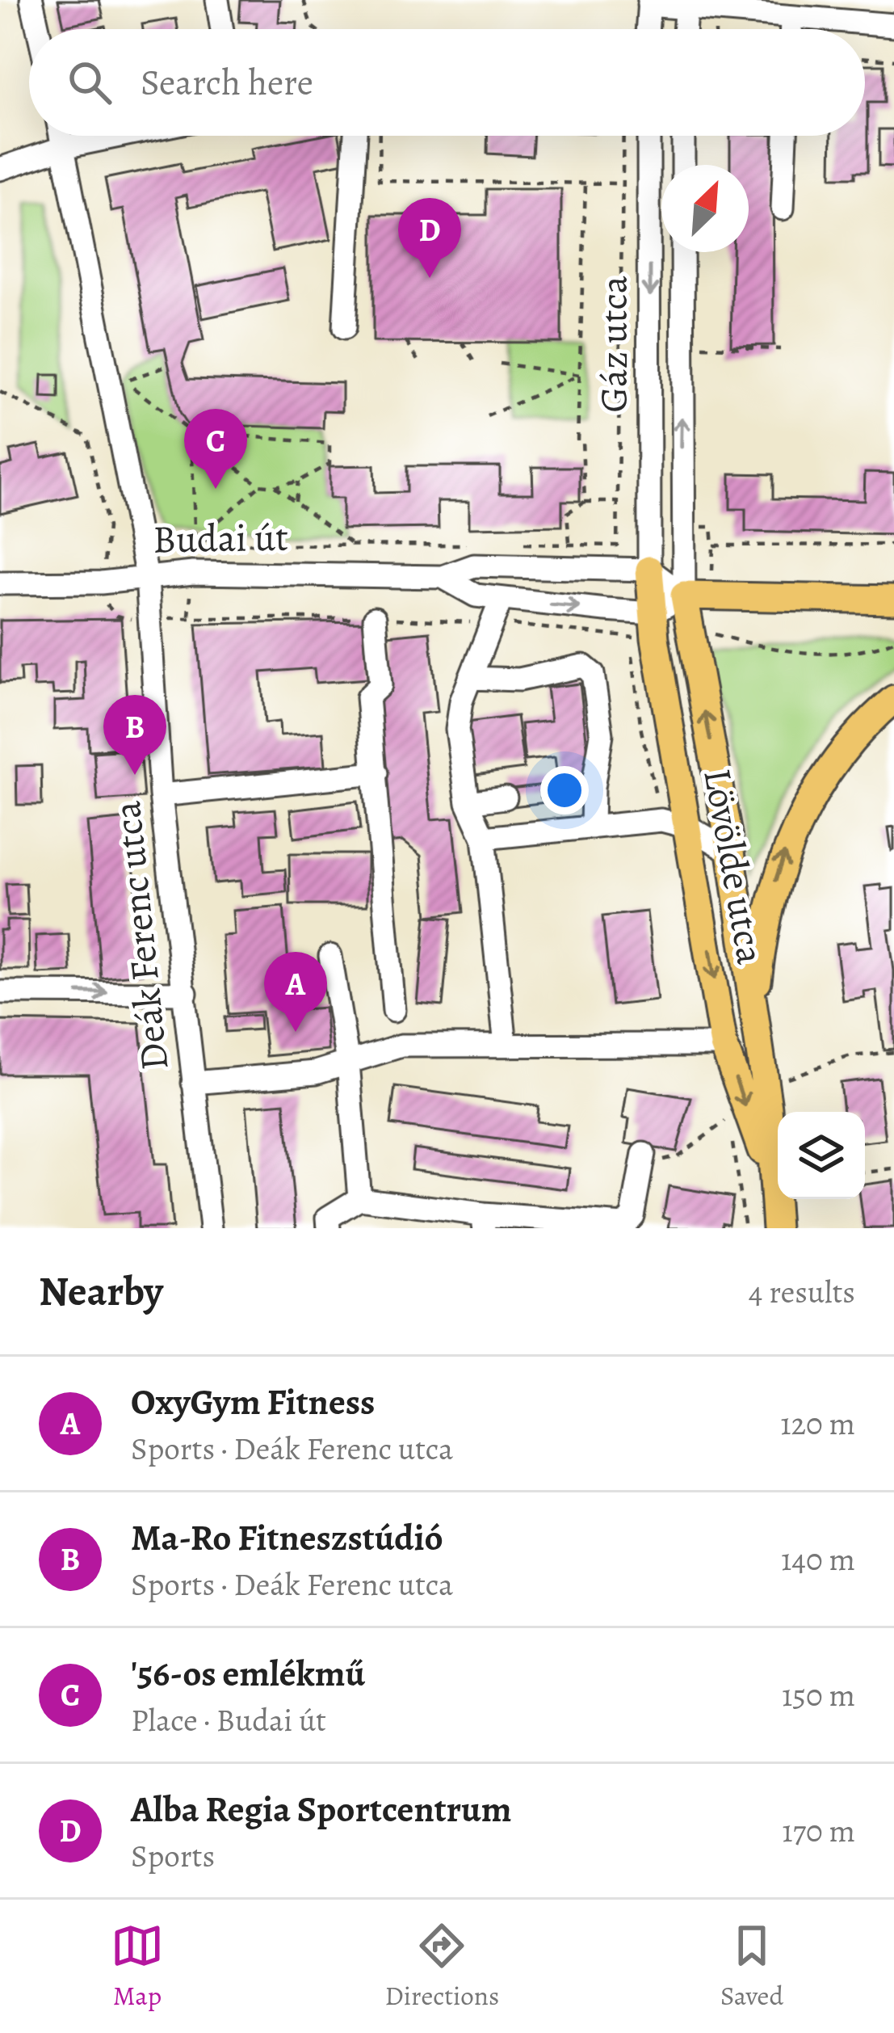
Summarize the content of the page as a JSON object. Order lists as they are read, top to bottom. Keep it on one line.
{"streets":{"main road":["Lövölde utca"],"street":["Gáz utca","Budai út","Deák Ferenc utca"]},"crossings":[["Gáz utca","Budai út"],["Gáz utca","Lövölde utca"],["Budai út","Lövölde utca"],["Budai út","Deák Ferenc utca"]],"north":"top right","page":{"search":"Search here","pins":["D","C","B","A"],"heading":["Nearby","4 results"],"list":[{"mark":"A","name":"OxyGym Fitness","note":"Sports · Deák Ferenc utca","value":"120 m"},{"mark":"B","name":"Ma-Ro Fitneszstúdió","note":"Sports · Deák Ferenc utca","value":"140 m"},{"mark":"C","name":"'56-os emlékmű","note":"Place · Budai út","value":"150 m"},{"mark":"D","name":"Alba Regia Sportcentrum","note":"Sports","value":"170 m"}],"nav":["Map","Directions","Saved"]}}
